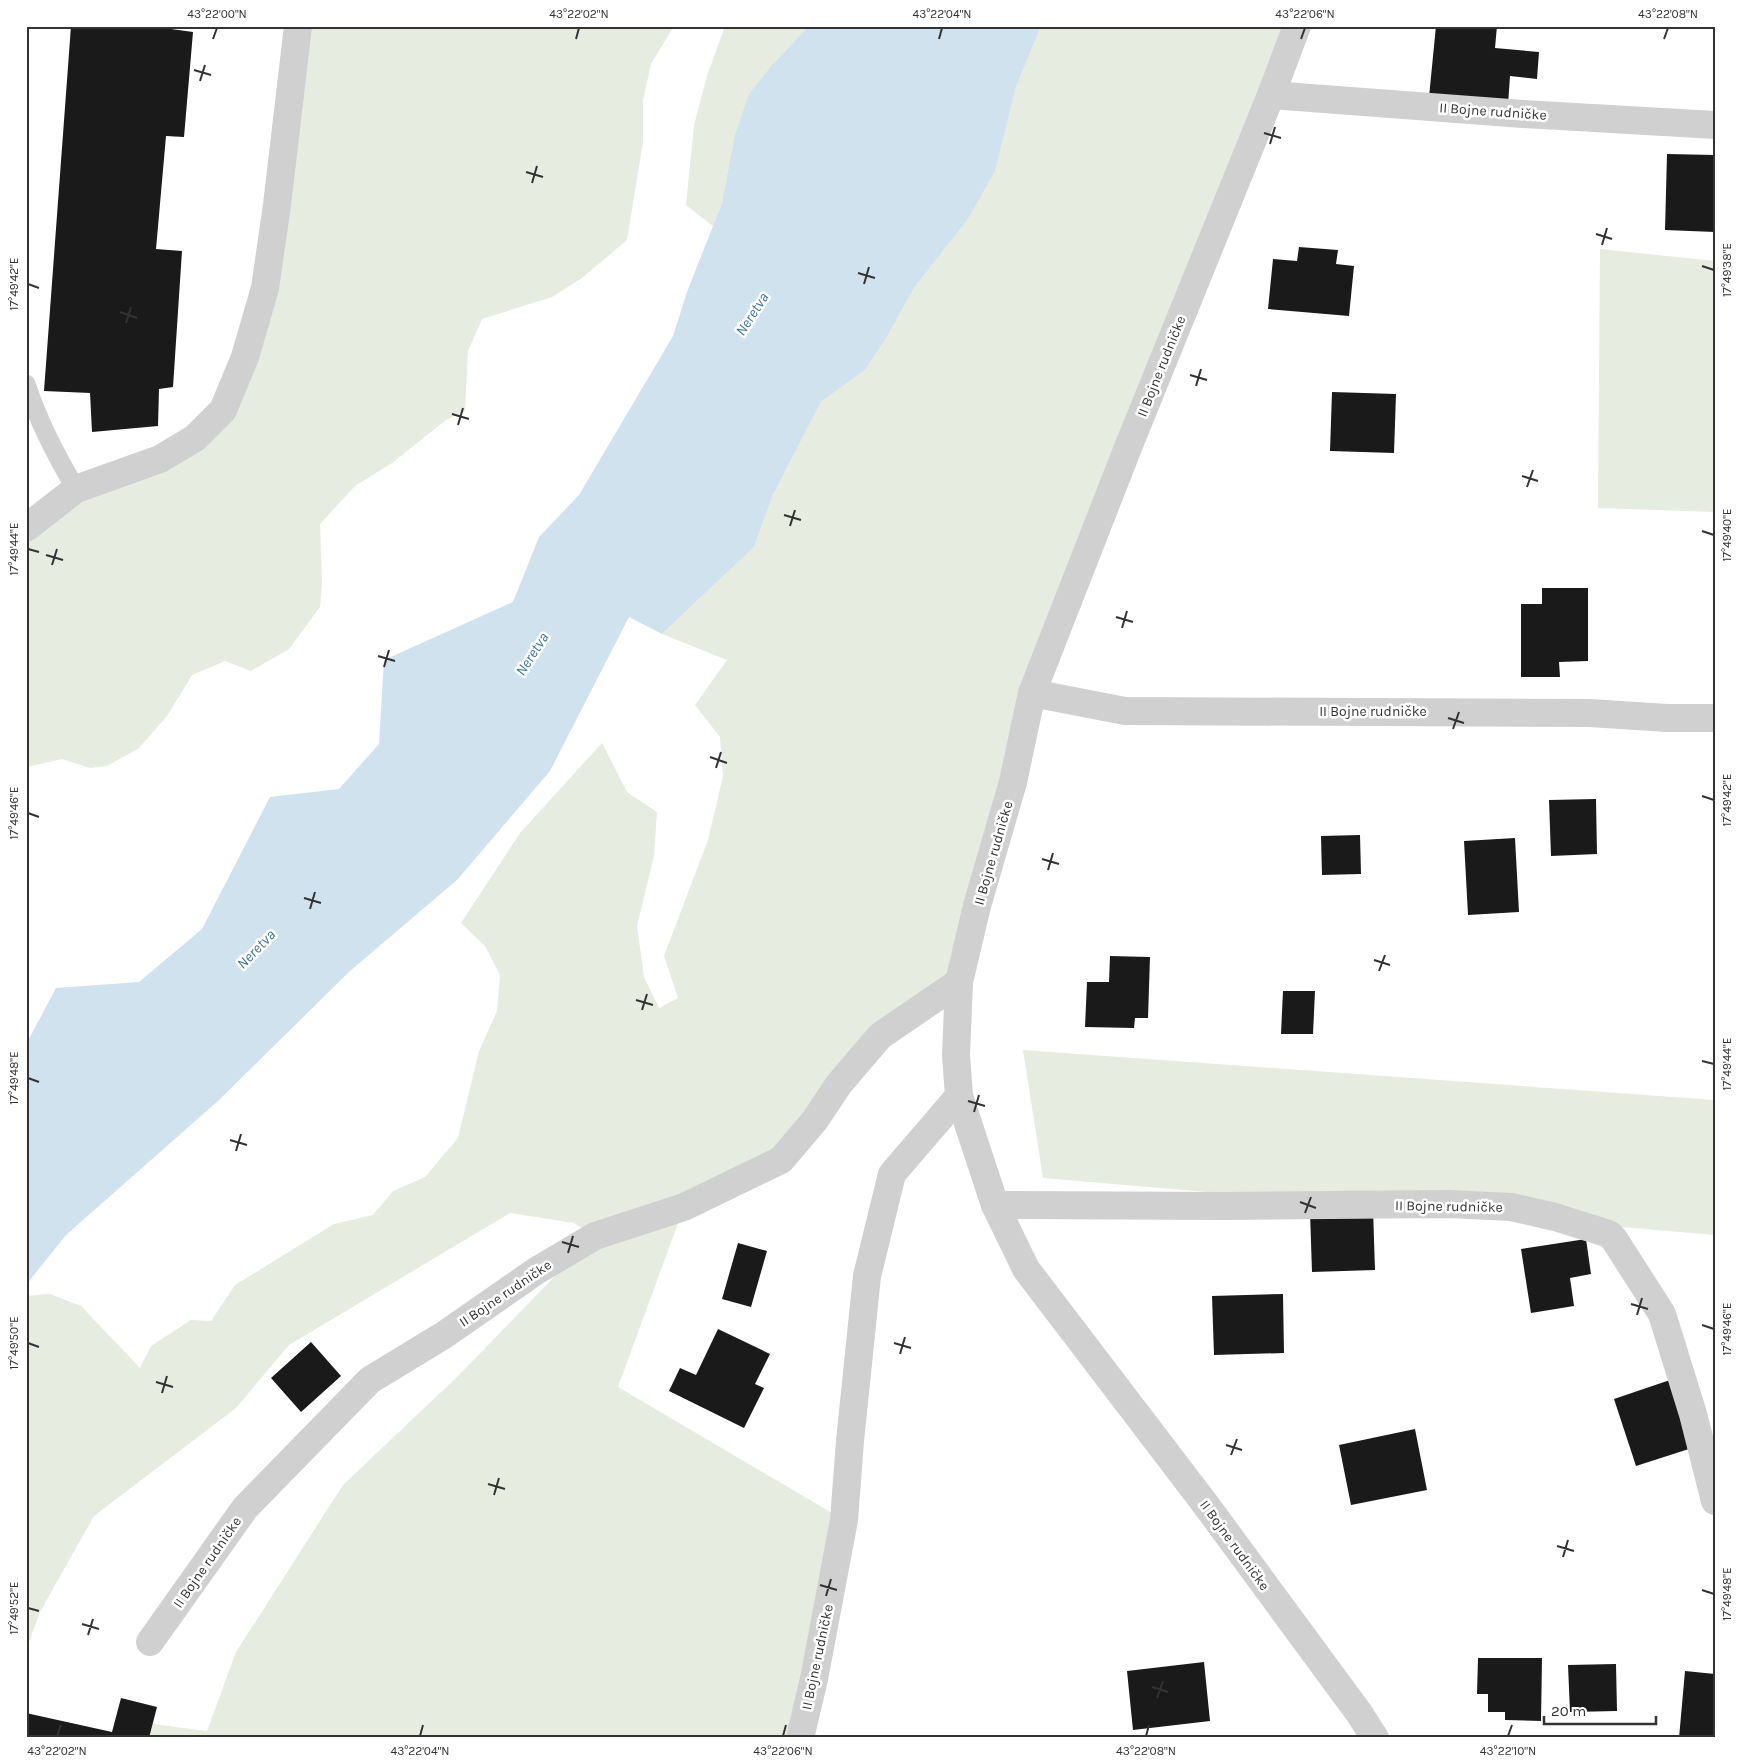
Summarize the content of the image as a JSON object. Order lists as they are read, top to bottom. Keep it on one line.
{"streets":{"street":["II Bojne rudničke"]},"water":["Neretva"],"scale_bar":"20 m","coordinates":["43°22'00\"N","43°22'02\"N","43°22'04\"N","43°22'06\"N","43°22'08\"N","17°49'38\"E","17°49'42\"E","17°49'40\"E","17°49'44\"E","17°49'46\"E","17°49'48\"E","17°49'50\"E","17°49'52\"E","43°22'10\"N"]}
